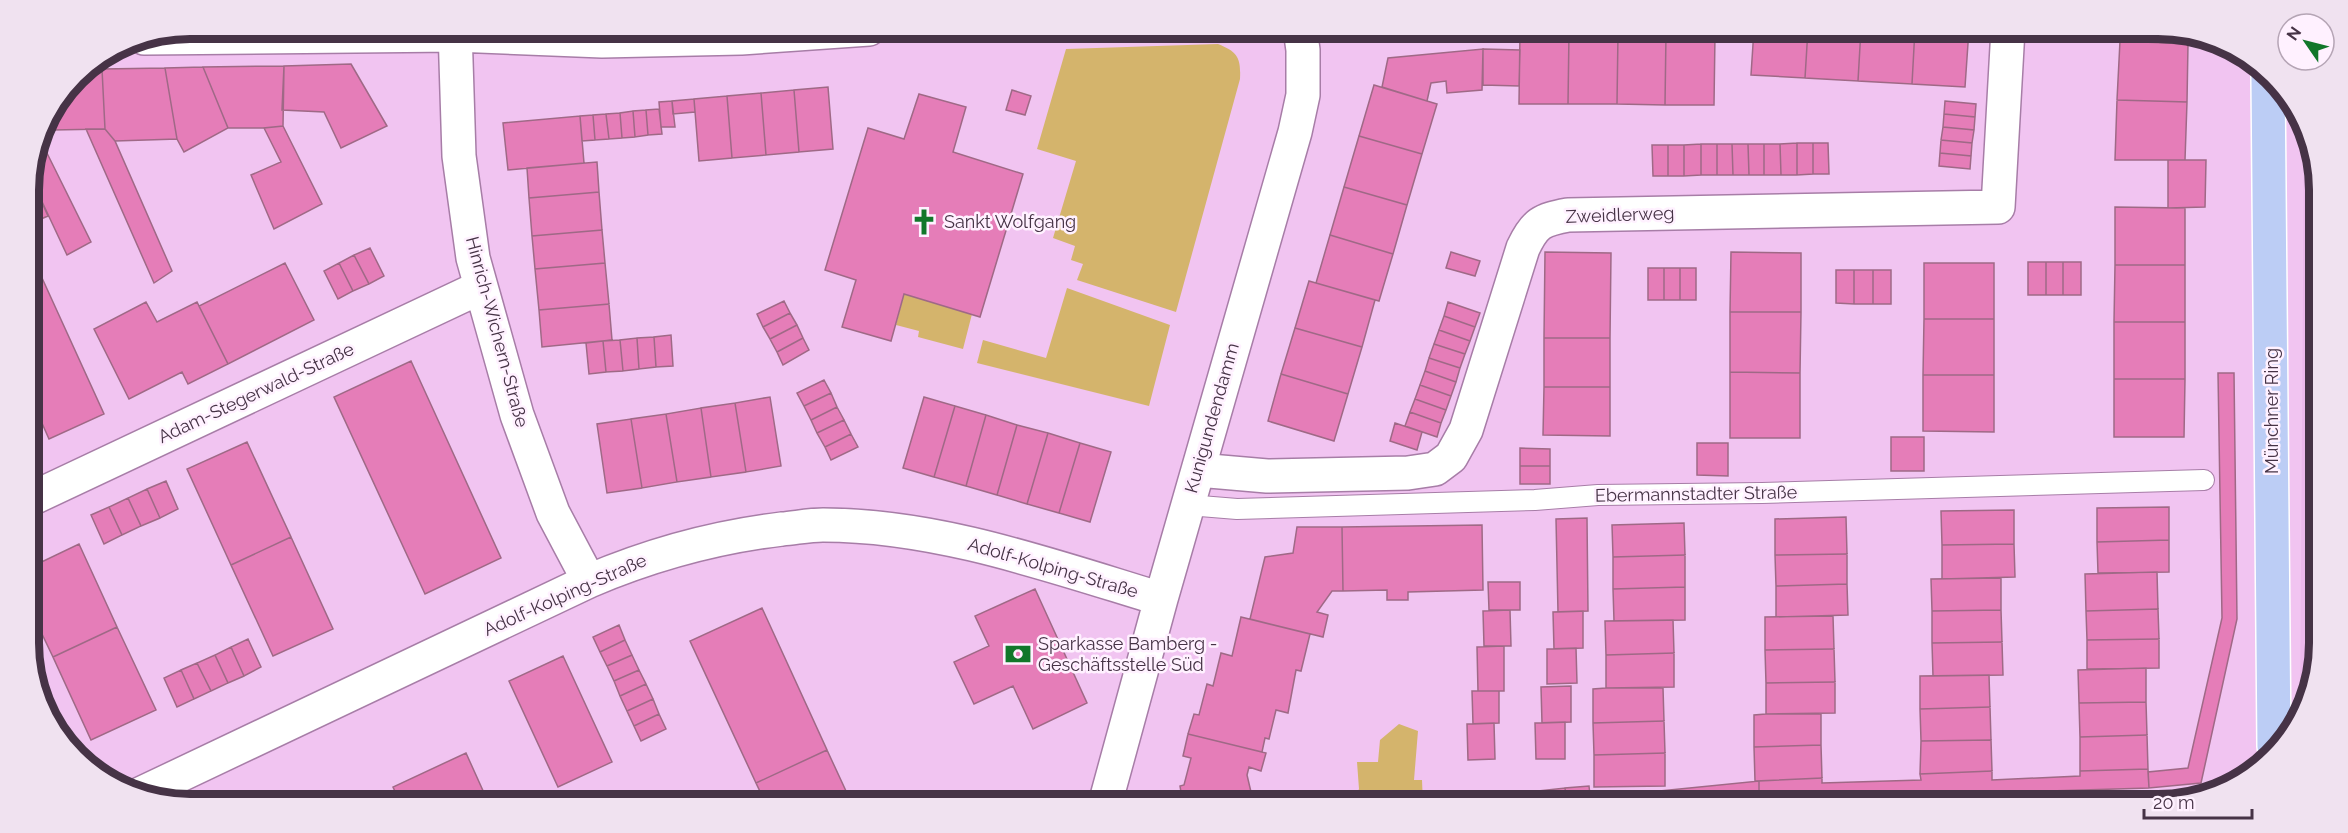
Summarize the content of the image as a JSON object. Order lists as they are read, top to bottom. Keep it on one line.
{"streets":{"main road":["Münchner Ring"],"street":["Zweidlerweg","Hinrich-Wichern-Straße","Adam-Stegerwald-Straße","Kunigundendamm","Adolf-Kolping-Straße"],"lane":["Ebermannstadter Straße"]},"crossings":[["Zweidlerweg","Kunigundendamm"],["Hinrich-Wichern-Straße","Adam-Stegerwald-Straße"],["Hinrich-Wichern-Straße","Adolf-Kolping-Straße"],["Kunigundendamm","Ebermannstadter Straße"],["Kunigundendamm","Adolf-Kolping-Straße"]],"places":{"church":["Sankt Wolfgang"],"bank":["Sparkasse Bamberg - Geschäftsstelle Süd"]},"scale_bar":"20 m","north":"top left"}
